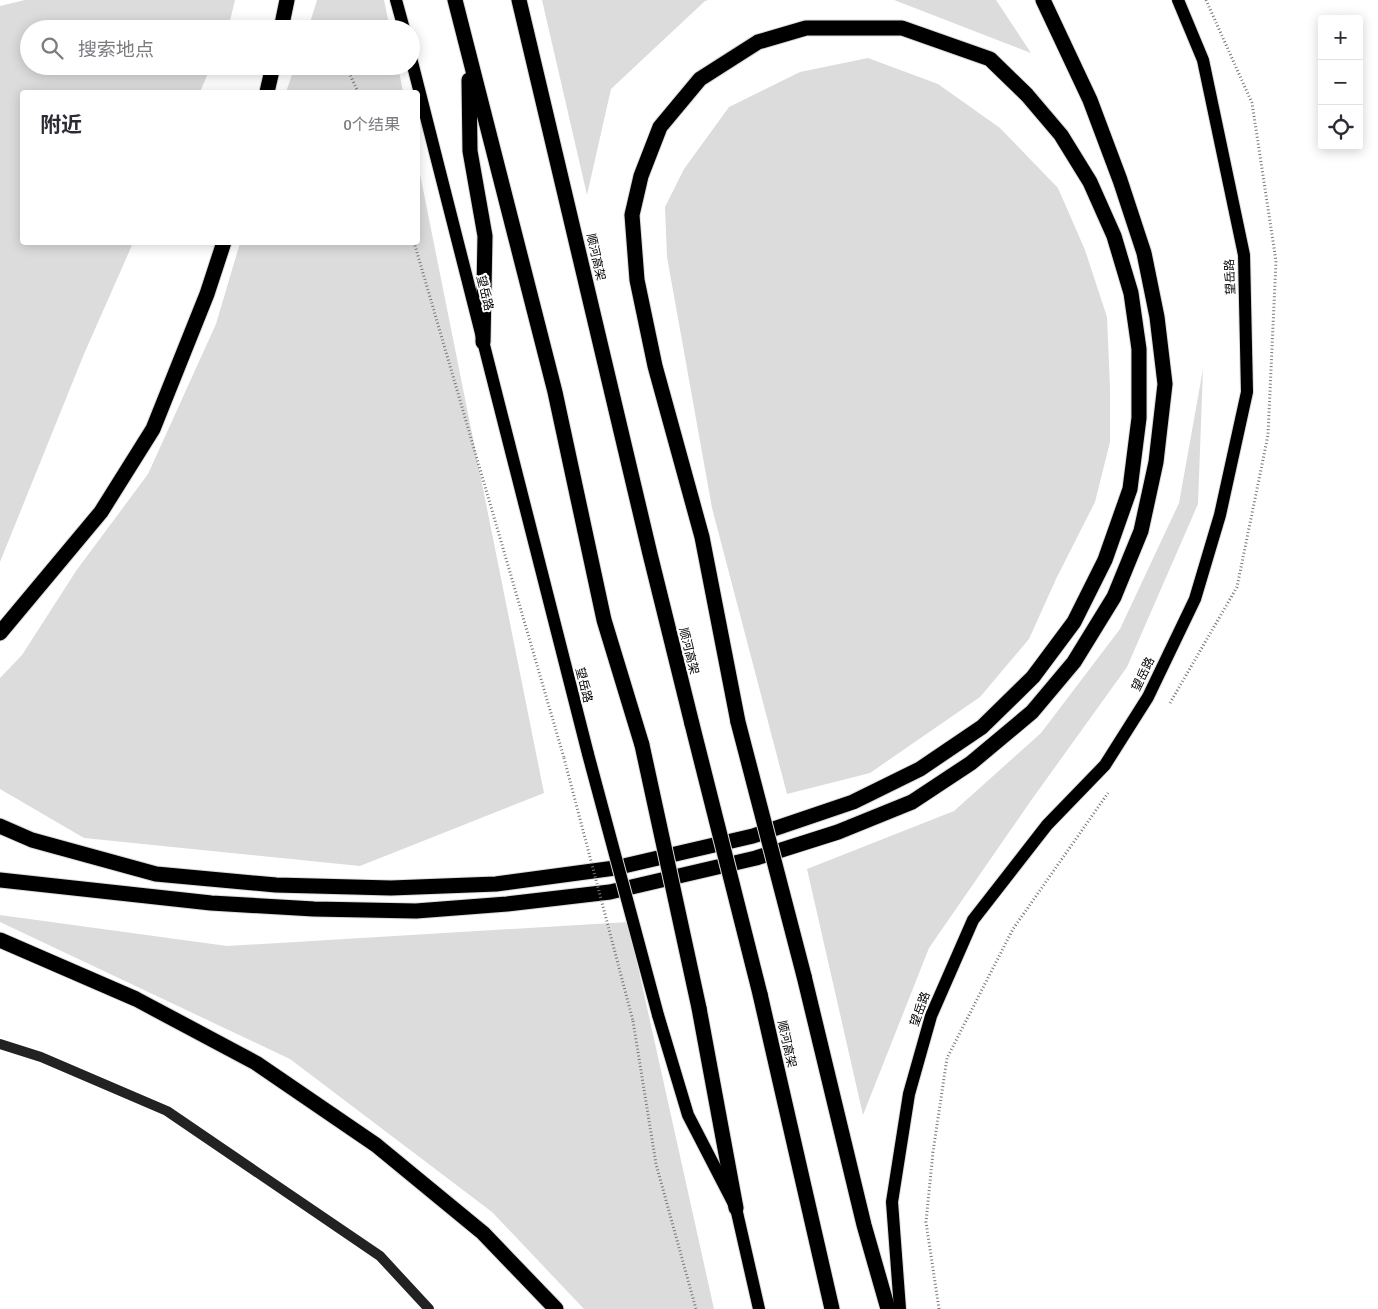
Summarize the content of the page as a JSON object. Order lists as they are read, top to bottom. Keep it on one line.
{"streets":{"highway":["顺河高架"],"main road":["望岳路"]},"page":{"map_buttons":["+","−"],"search":"搜索地点","heading":["附近","0个结果"]}}
